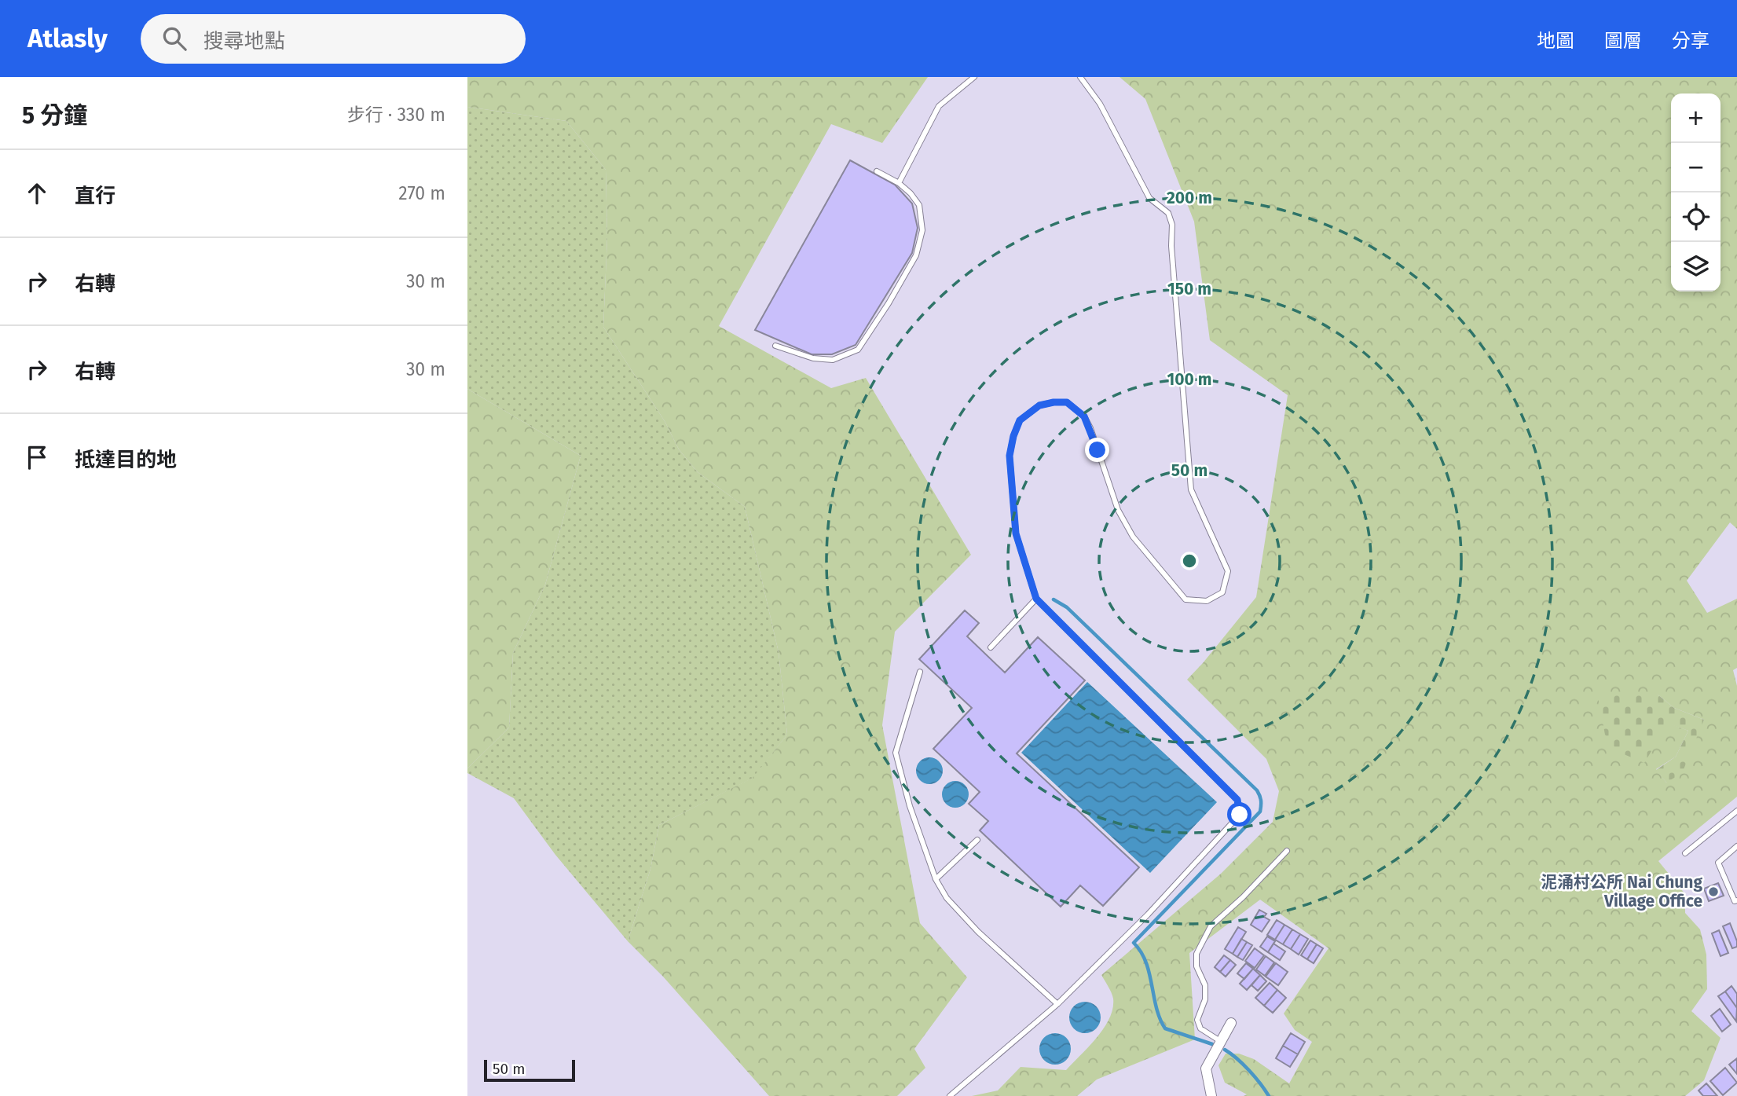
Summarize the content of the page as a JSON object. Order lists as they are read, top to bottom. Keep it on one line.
{"places":["泥涌村公所 Nai Chung Village Office"],"scale_bar":"50 m","page":{"header":"Atlasly","search":"搜尋地點","nav":["地圖","圖層","分享"],"heading":["5 分鐘","步行 · 330 m"],"map_buttons":["+","−"],"list":[["直行","270 m"],["右轉","30 m"],["右轉","30 m"],"抵達目的地"],"scale":"50 m"},"rings":["200 m","150 m","100 m","50 m"]}
